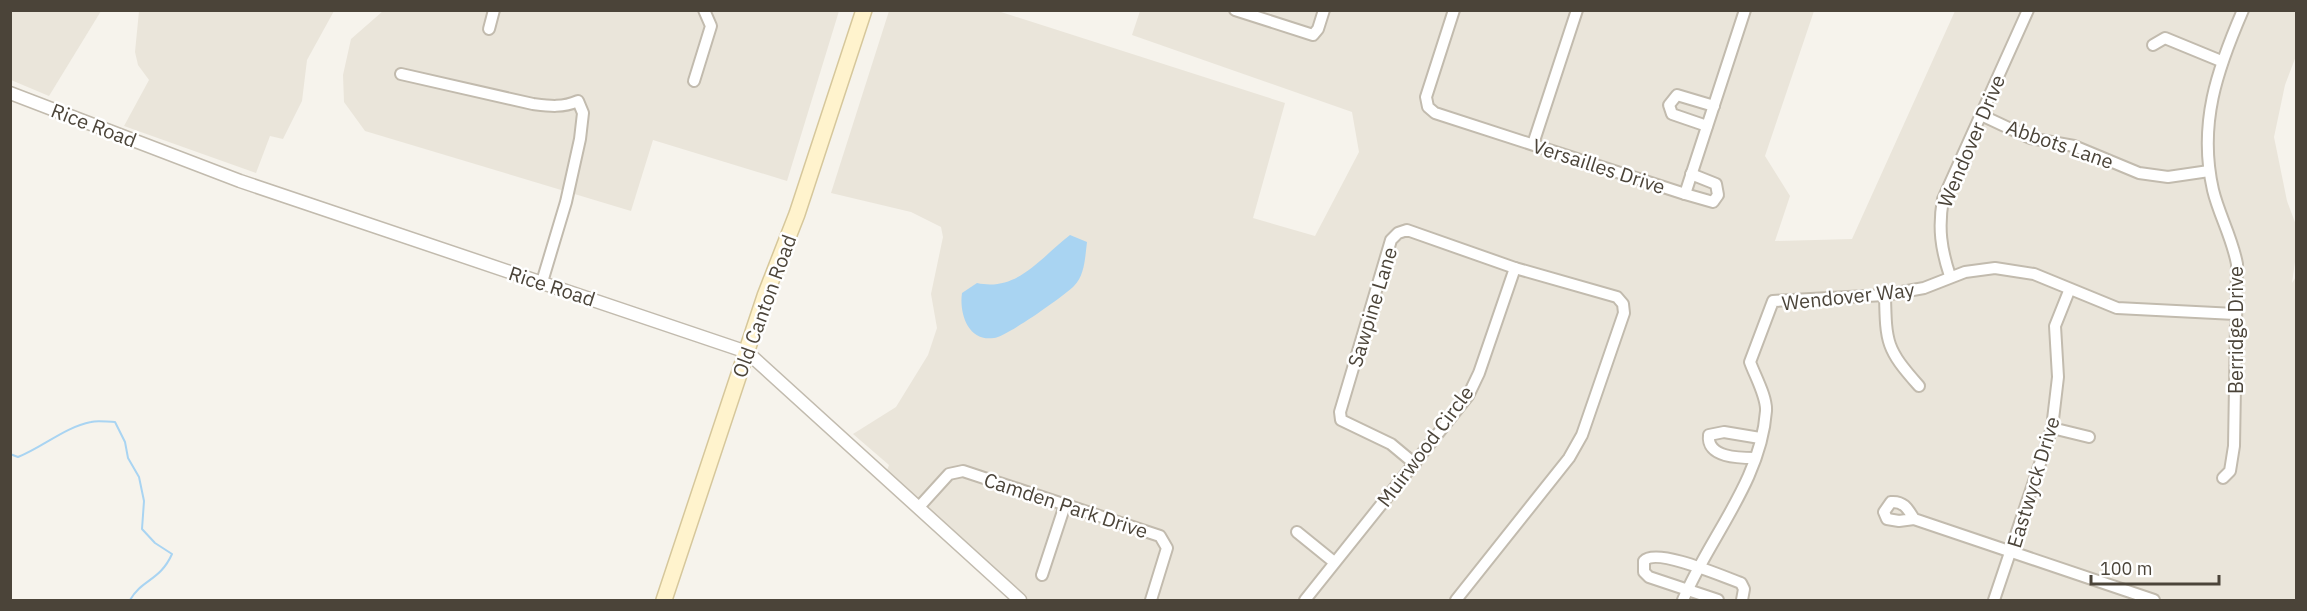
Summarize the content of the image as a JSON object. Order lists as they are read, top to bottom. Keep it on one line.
{"streets":{"main road":["Old Canton Road"],"street":["Rice Road","Wendover Drive","Abbots Lane","Versailles Drive","Wendover Way","Sawpine Lane","Berridge Drive","Muirwood Circle","Eastwyck Drive","Camden Park Drive"]},"crossings":[["Rice Road","Old Canton Road"],["Rice Road","Camden Park Drive"],["Wendover Drive","Abbots Lane"],["Wendover Drive","Wendover Way"],["Abbots Lane","Berridge Drive"],["Wendover Way","Berridge Drive"],["Wendover Way","Eastwyck Drive"],["Sawpine Lane","Muirwood Circle"]],"scale_bar":"100 m"}
